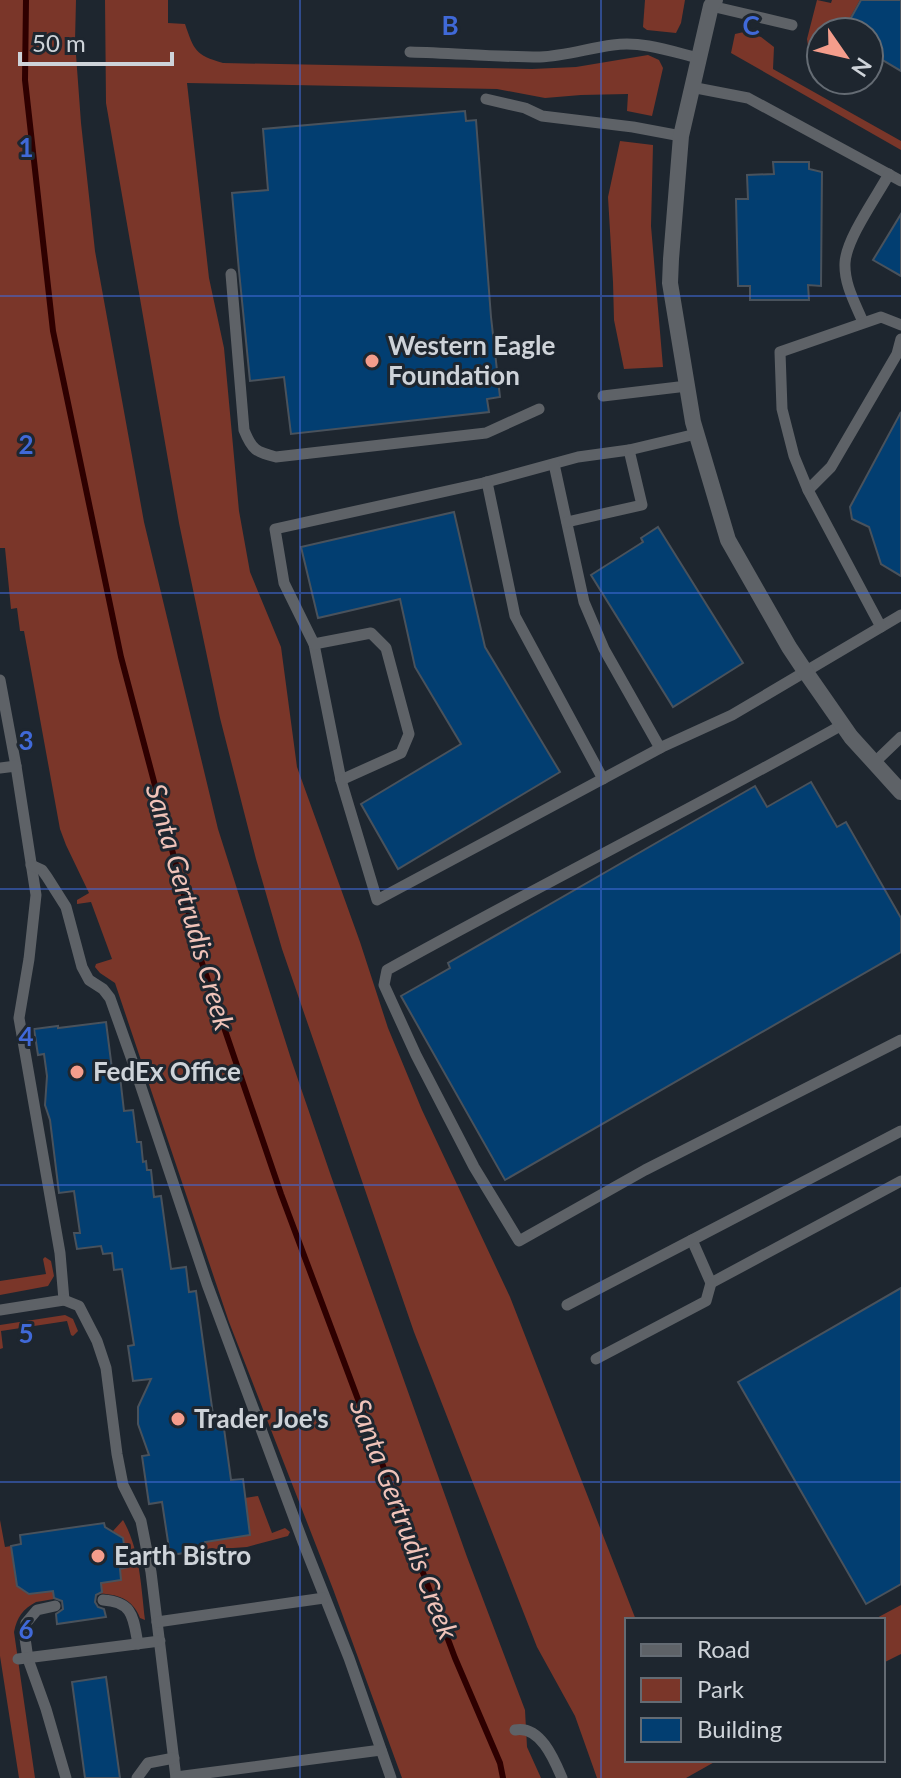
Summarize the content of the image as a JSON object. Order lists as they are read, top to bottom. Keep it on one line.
{"water":["Santa Gertrudis Creek"],"places":["Western Eagle Foundation","FedEx Office","Trader Joe's","Earth Bistro"],"legend":["Road","Park","Building"],"scale_bar":"50 m","north":"bottom right","grid":{"columns":["B","C"],"rows":["1","2","3","4","5","6"]}}
